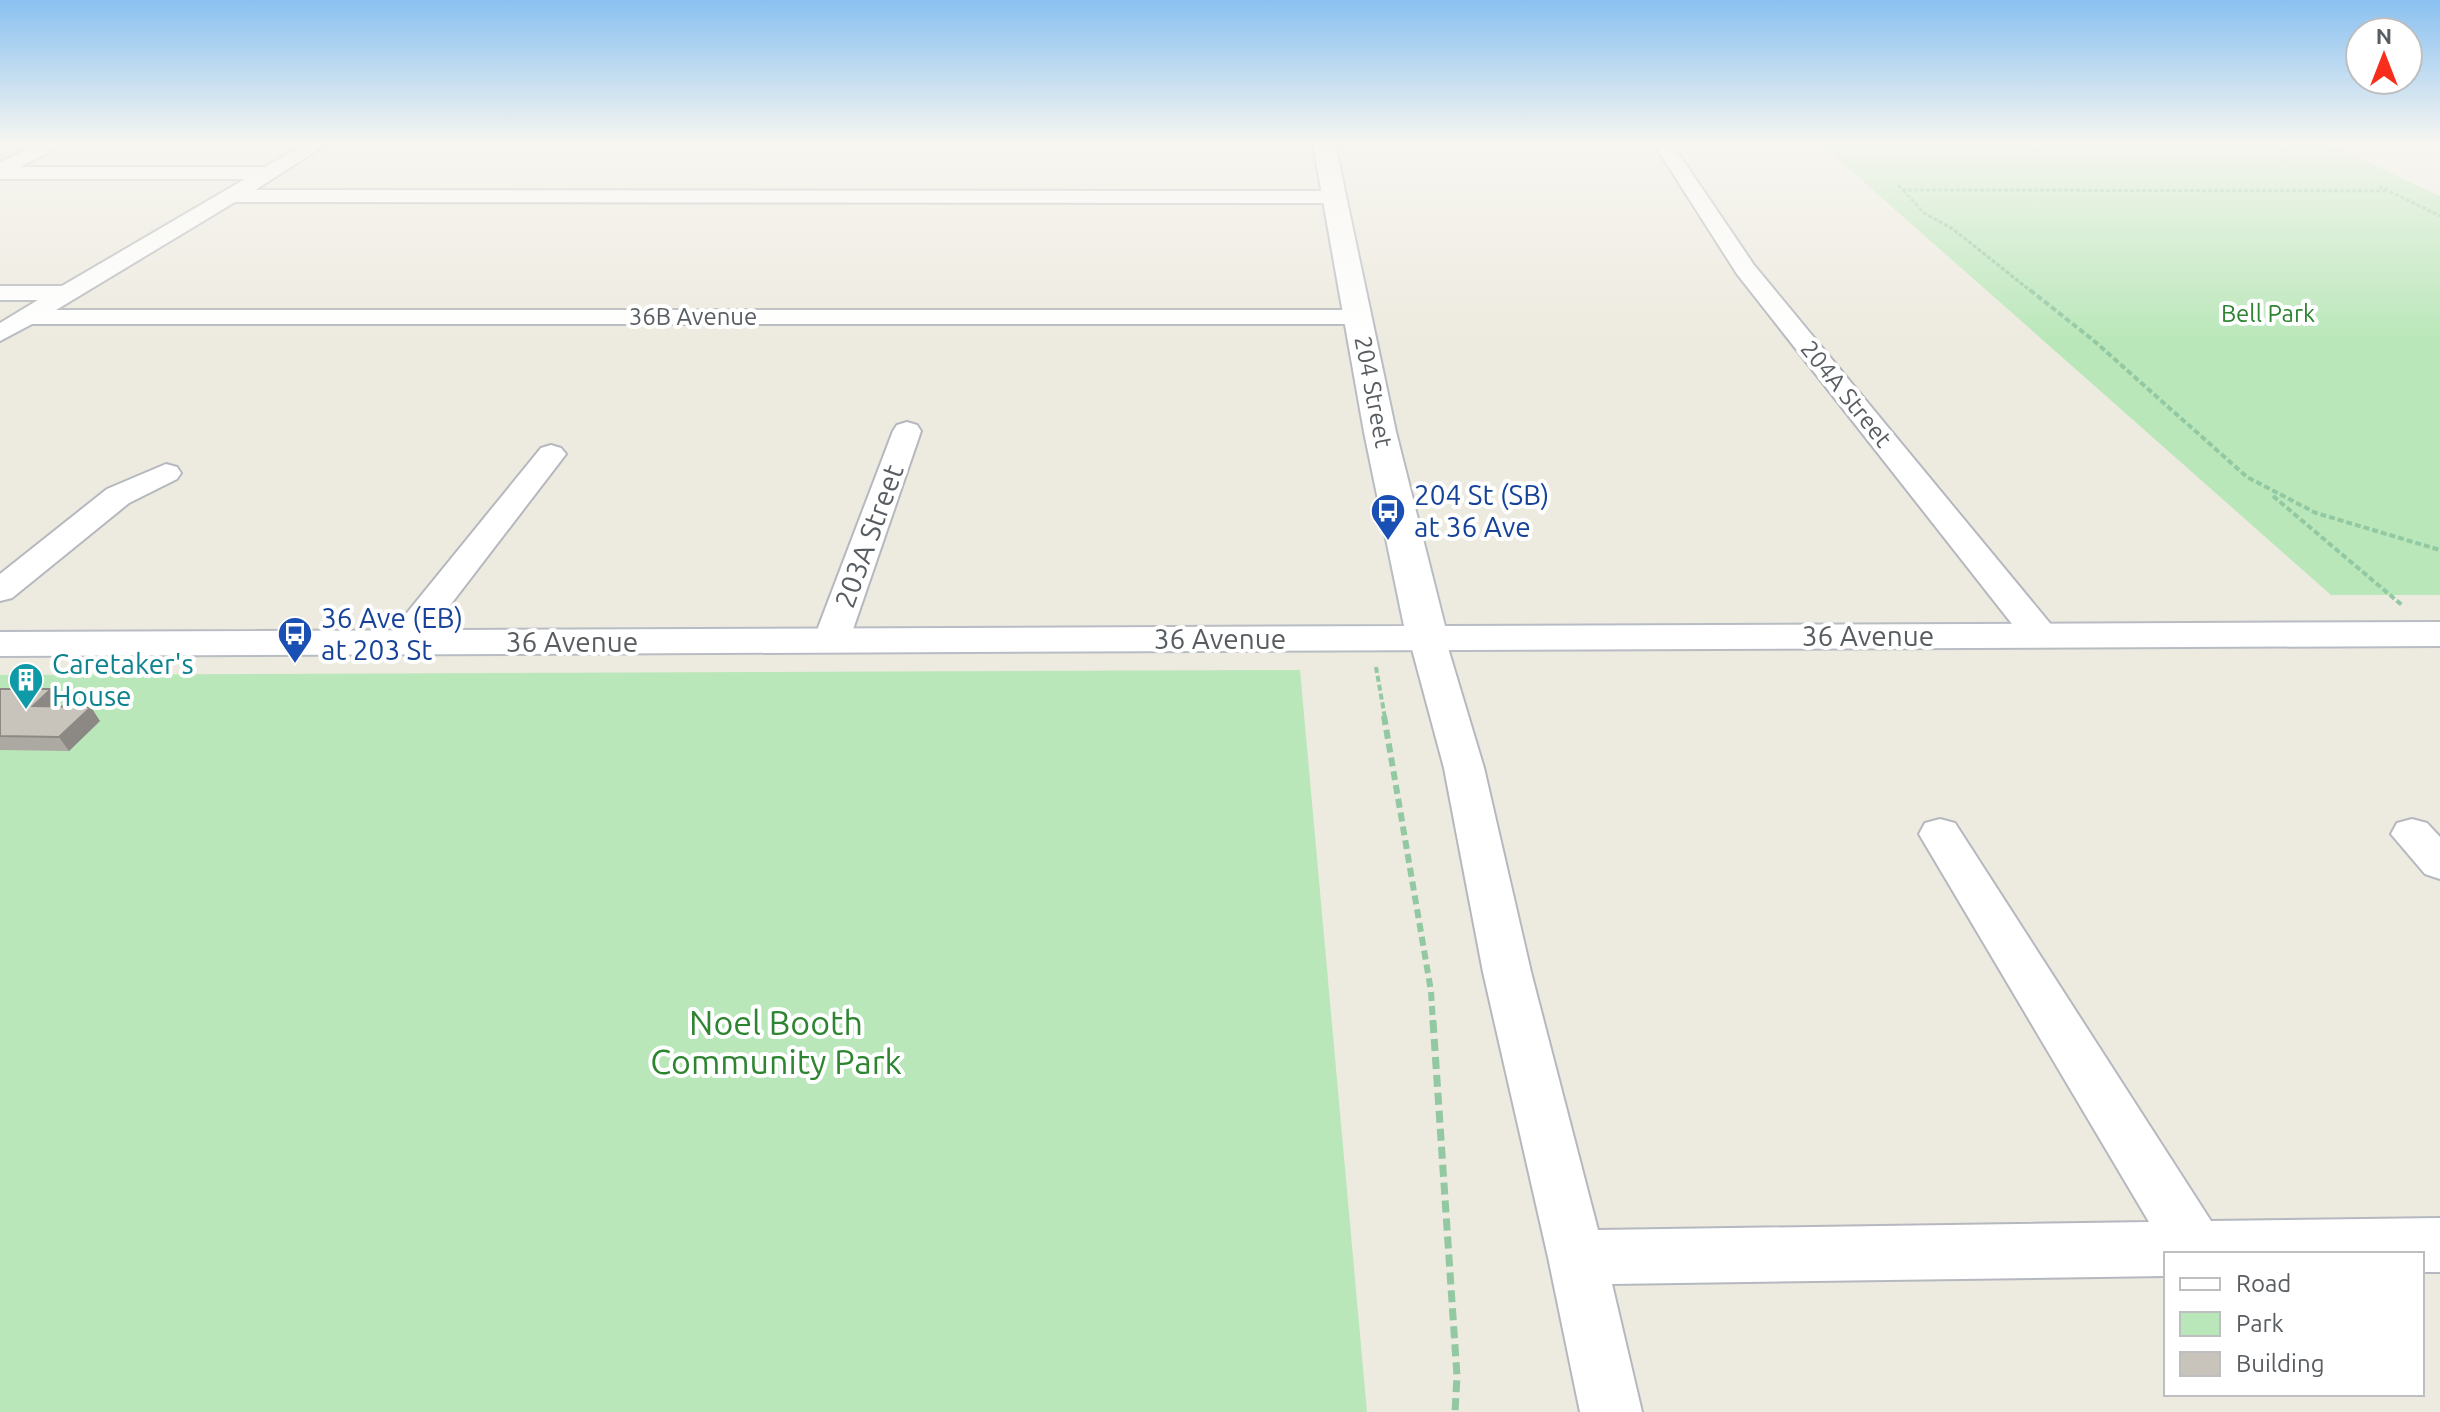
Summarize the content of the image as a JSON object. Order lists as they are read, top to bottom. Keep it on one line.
{"streets":{"main road":["204 Street","36 Avenue"],"street":["36B Avenue","204A Street","203A Street"]},"crossings":[["36B Avenue","204 Street"],["204 Street","36 Avenue"],["204A Street","36 Avenue"],["203A Street","36 Avenue"]],"parks":["Bell Park","Noel Booth Community Park"],"places":{"bus stop":["204 St (SB) at 36 Ave","36 Ave (EB) at 203 St"],"building":["Caretaker's House"]},"legend":["Road","Park","Building"],"north":"top"}
